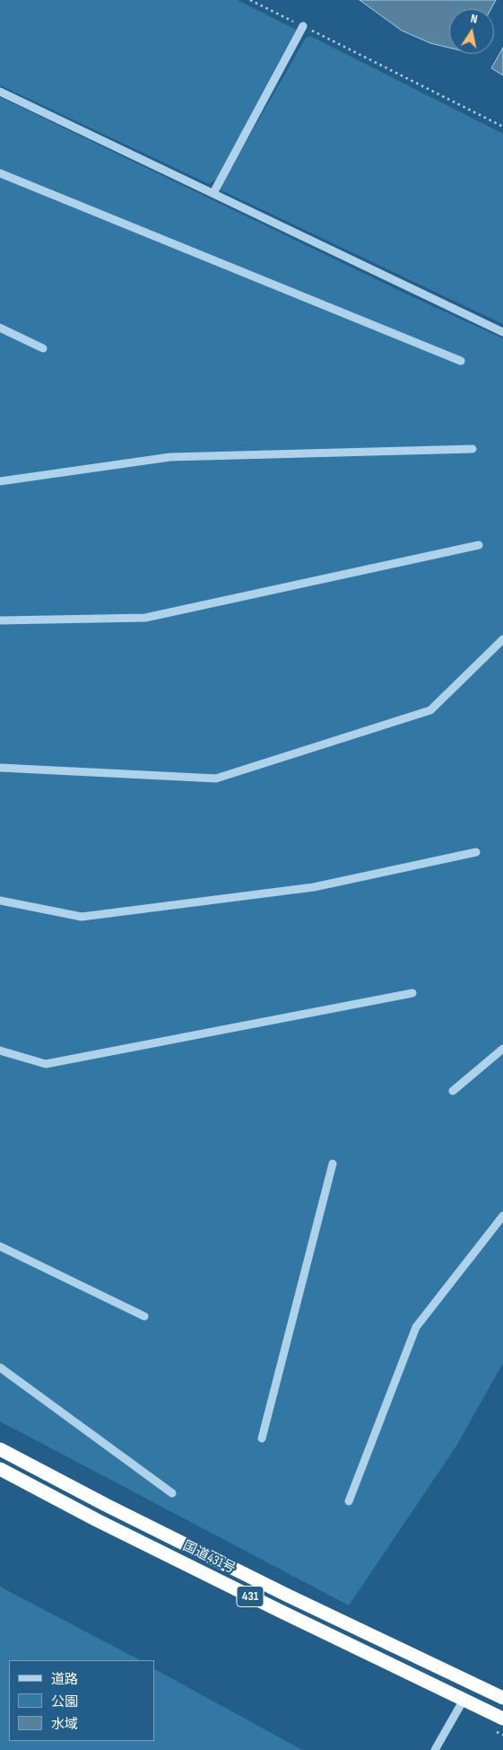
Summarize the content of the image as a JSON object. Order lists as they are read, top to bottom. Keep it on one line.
{"streets":{"highway":["国道431号","431"]},"legend":["道路","公園","水域"],"north":"top"}
